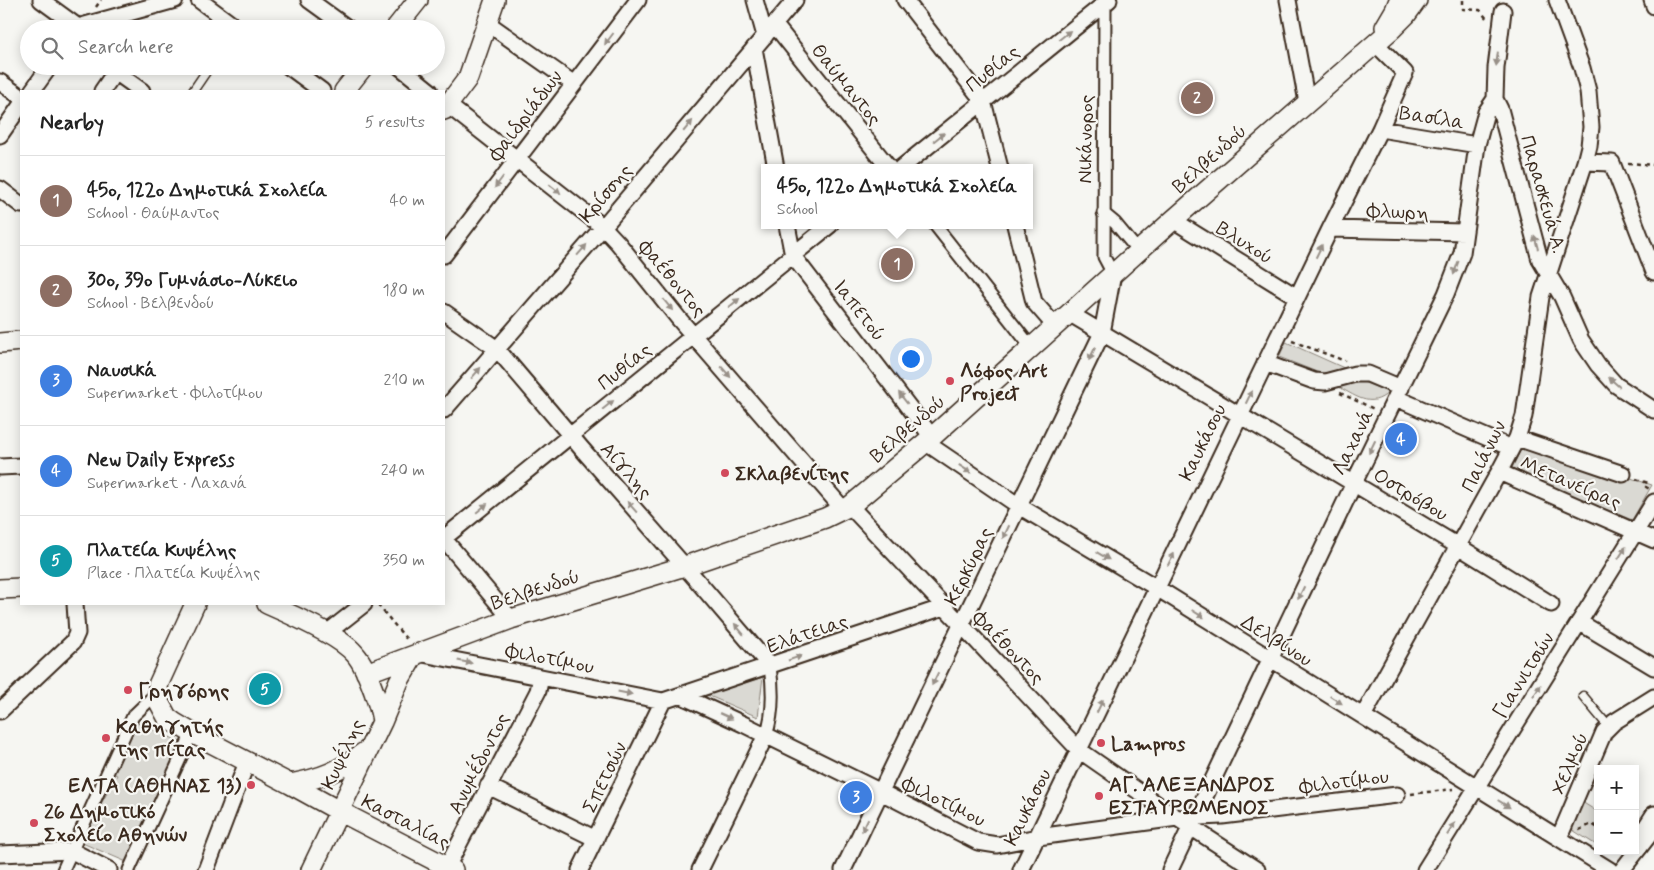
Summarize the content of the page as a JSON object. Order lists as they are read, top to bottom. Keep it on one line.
{"streets":{"street":["Πυθίας","Θαύμαντος","Φαιδριάδων","Βασίλα","Νικάνορος","Βελβενδού","Κρίσσης","Παρασκευά Α.","Φλωρη","Βλυχού","Φαέθοντος","Ιαπετού","Καυκάσου","Λαχανά","Παιάνων","Αίγλης","Μετανείρας","Οστρόβου","Κερκύρας","Ελάτειας","Δελβίνου","Φιλοτίμου","Γιαννιτσών","Κυψέλης","Ανυμέδοντος","Χελμού","Σπετσών","Κασταλίας"]},"crossings":[["Πυθίας","Νικάνορος"],["Πυθίας","Φαέθοντος"],["Πυθίας","Ιαπετού"],["Πυθίας","Αίγλης"],["Θαύμαντος","Κρίσσης"],["Φαιδριάδων","Φαέθοντος"],["Βασίλα","Καυκάσου"],["Βασίλα","Λαχανά"],["Νικάνορος","Βελβενδού"],["Νικάνορος","Κερκύρας"],["Βελβενδού","Βλυχού"],["Βελβενδού","Φαέθοντος"],["Βελβενδού","Ιαπετού"],["Βελβενδού","Καυκάσου"],["Βελβενδού","Αίγλης"],["Βελβενδού","Οστρόβου"],["Βελβενδού","Κερκύρας"],["Βελβενδού","Δελβίνου"],["Βελβενδού","Φιλοτίμου"],["Βελβενδού","Κυψέλης"],["Κρίσσης","Φαέθοντος"],["Κρίσσης","Αίγλης"],["Παρασκευά Α.","Λαχανά"],["Παρασκευά Α.","Παιάνων"],["Φλωρη","Καυκάσου"],["Φλωρη","Λαχανά"],["Βλυχού","Καυκάσου"],["Φαέθοντος","Καυκάσου"],["Φαέθοντος","Λαχανά"],["Φαέθοντος","Κερκύρας"],["Φαέθοντος","Ελάτειας"],["Φαέθοντος","Φιλοτίμου"],["Ιαπετού","Δελβίνου"],["Καυκάσου","Μετανείρας"],["Καυκάσου","Οστρόβου"],["Καυκάσου","Δελβίνου"],["Καυκάσου","Φιλοτίμου"],["Λαχανά","Μετανείρας"],["Λαχανά","Οστρόβου"],["Λαχανά","Δελβίνου"],["Λαχανά","Φιλοτίμου"],["Παιάνων","Μετανείρας"],["Παιάνων","Οστρόβου"],["Παιάνων","Δελβίνου"],["Αίγλης","Ελάτειας"],["Μετανείρας","Γιαννιτσών"],["Οστρόβου","Κερκύρας"],["Κερκύρας","Δελβίνου"],["Κερκύρας","Φιλοτίμου"],["Ελάτειας","Φιλοτίμου"],["Δελβίνου","Φιλοτίμου"],["Δελβίνου","Γιαννιτσών"],["Δελβίνου","Χελμού"],["Φιλοτίμου","Γιαννιτσών"],["Φιλοτίμου","Κυψέλης"],["Φιλοτίμου","Ανυμέδοντος"],["Φιλοτίμου","Σπετσών"],["Κυψέλης","Κασταλίας"],["Ανυμέδοντος","Κασταλίας"]],"one_way":["Πυθίας","Φαιδριάδων","Κρίσσης","Φαέθοντος","Καυκάσου","Λαχανά","Αίγλης","Κερκύρας","Ελάτειας","Δελβίνου","Γιαννιτσών"],"places":["Λόφος Art Project","Σκλαβενίτης","Γρηγόρης","Καθηγητής της πίτας","Lampros","ΕΛΤΑ (ΑΘΗΝΑΣ 13)","ΑΓ. ΑΛΕΞΑΝΔΡΟΣ ΕΣΤΑΥΡΩΜΕΝΟΣ","26 Δημοτικό Σχολείο Αθηνών"],"page":{"search":"Search here","pins":["2","1","4","5","3"],"heading":["Nearby","5 results"],"list":[{"mark":"1","name":"45ο, 122ο Δημοτικά Σχολεία","note":"School · Θαύμαντος","value":"40 m"},{"mark":"2","name":"30ο, 39ο Γυμνάσιο-Λύκειο","note":"School · Βελβενδού","value":"180 m"},{"mark":"3","name":"Ναυσικά","note":"Supermarket · Φιλοτίμου","value":"210 m"},{"mark":"4","name":"New Daily Express","note":"Supermarket · Λαχανά","value":"240 m"},{"mark":"5","name":"Πλατεία Κυψέλης","note":"Place · Πλατεία Κυψέλης","value":"350 m"}],"popup":["45ο, 122ο Δημοτικά Σχολεία","School"],"map_buttons":["+","−"]}}
